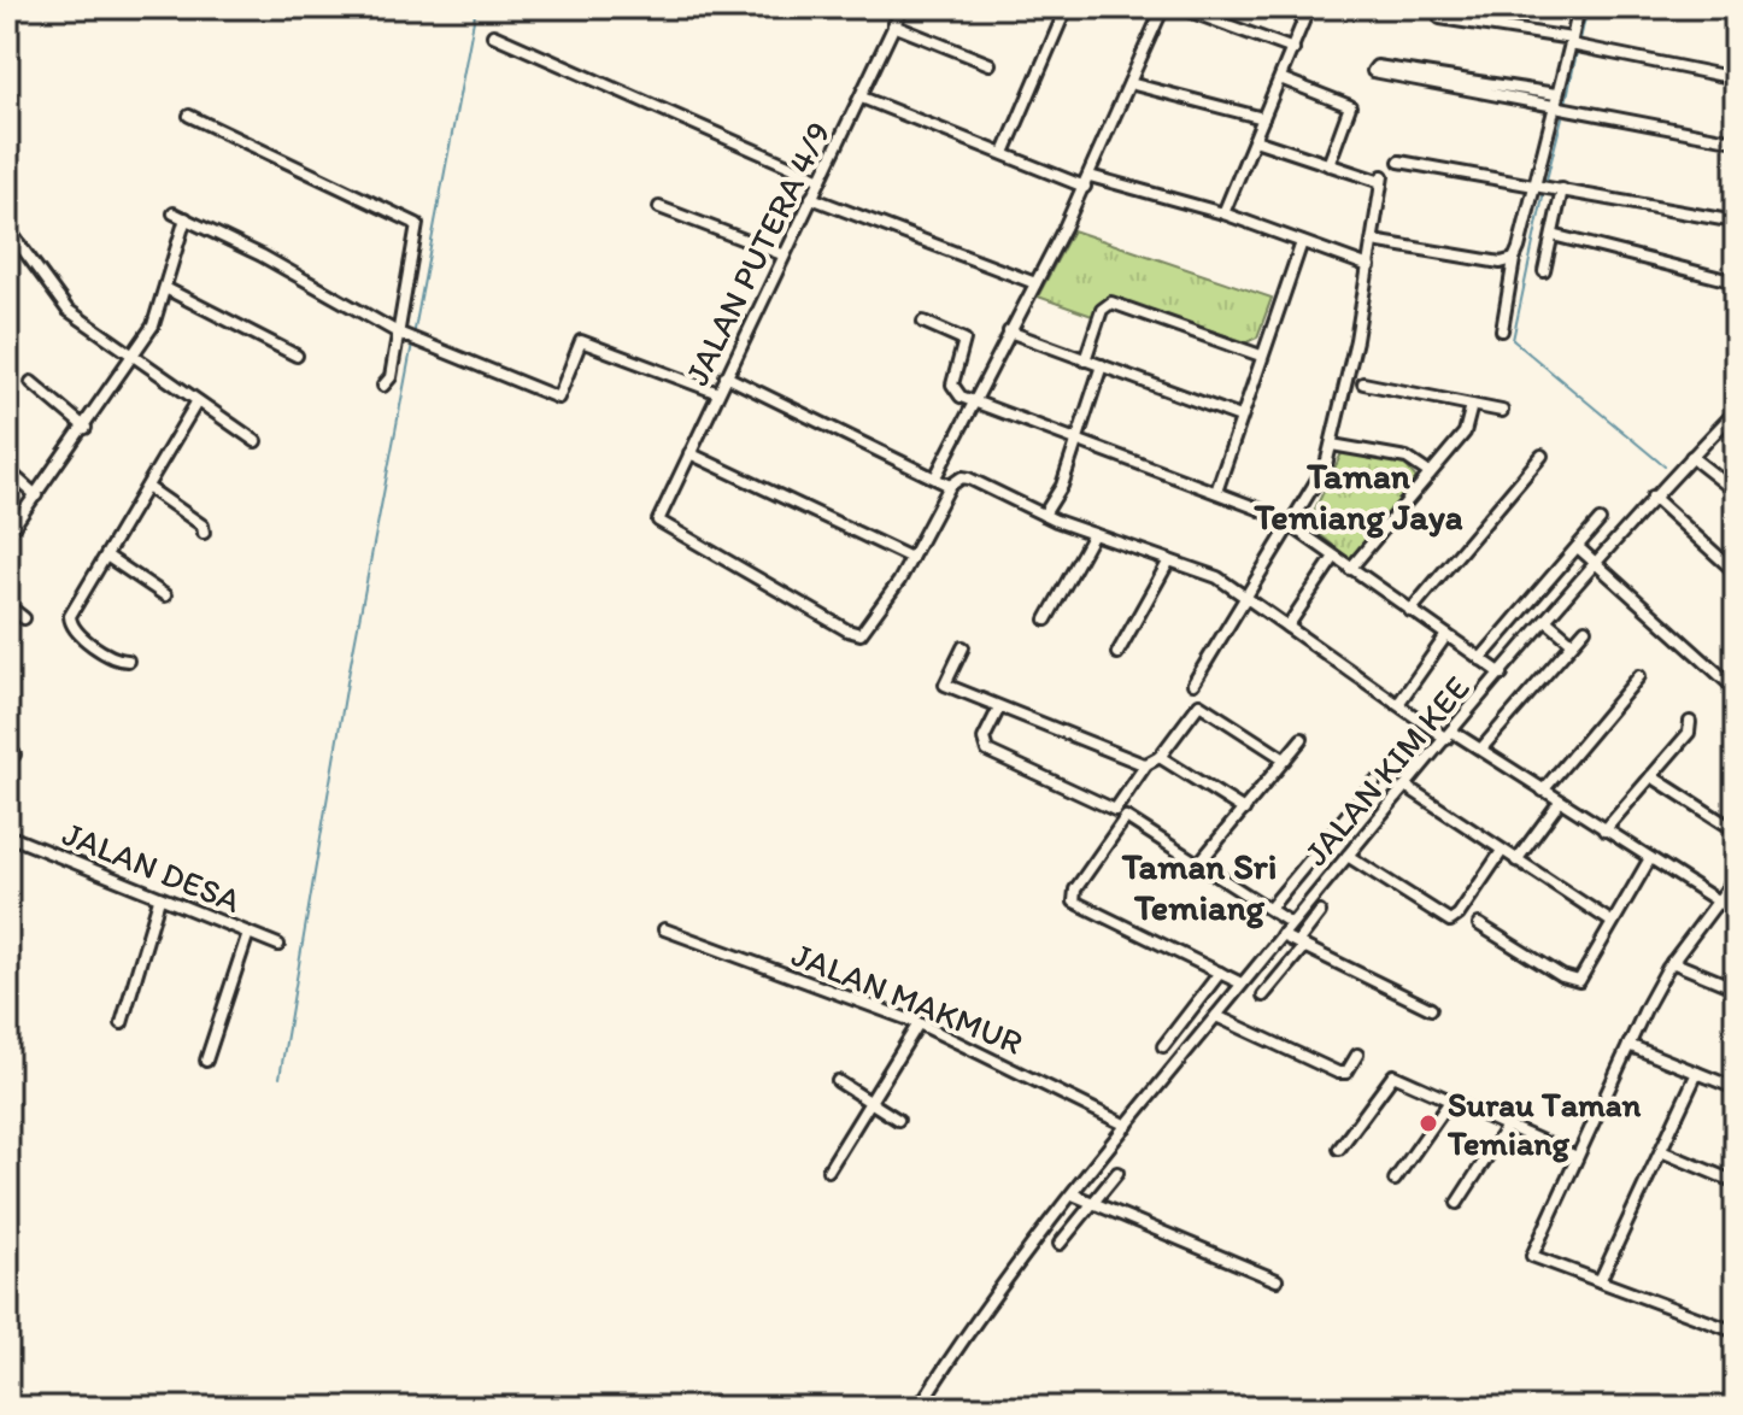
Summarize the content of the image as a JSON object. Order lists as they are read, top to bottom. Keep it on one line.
{"streets":{"street":["JALAN PUTERA 4/9","JALAN KIM KEE","JALAN DESA","JALAN MAKMUR"]},"crossings":[["JALAN KIM KEE","JALAN MAKMUR"]],"districts":["Taman Temiang Jaya","Taman Sri Temiang"],"places":["Surau Taman Temiang"]}
